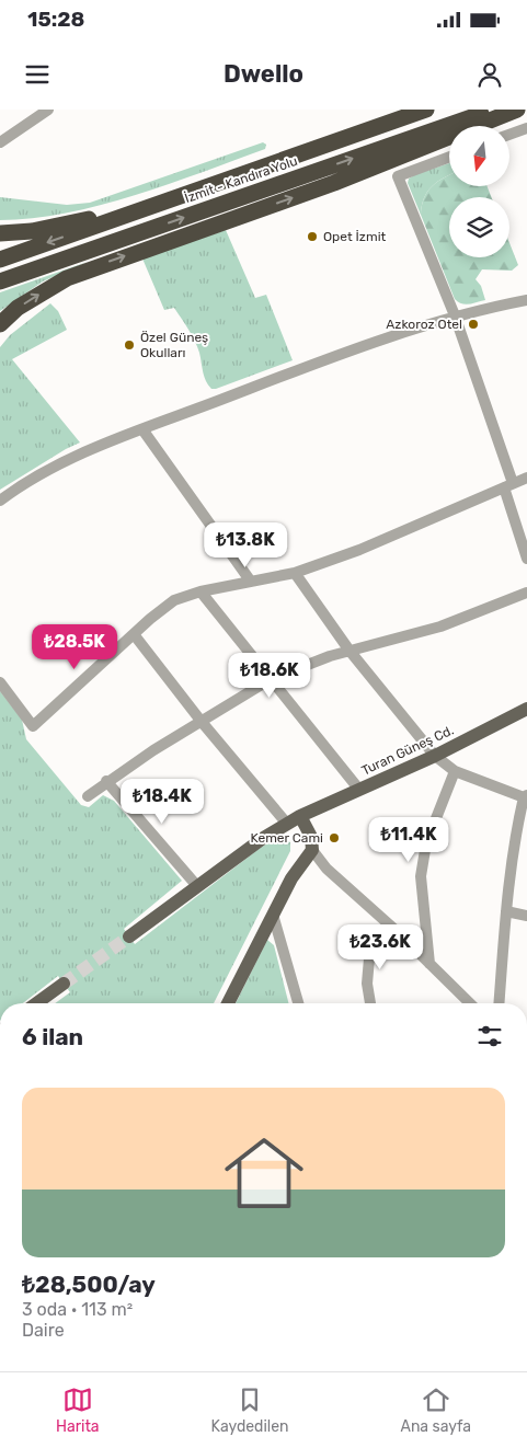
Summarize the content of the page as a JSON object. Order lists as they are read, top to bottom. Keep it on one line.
{"streets":{"highway":["İzmit - Kandıra Yolu"],"main road":["Turan Güneş Cd."]},"places":["Opet İzmit","Azkoroz Otel","Özel Güneş Okulları","Kemer Cami"],"north":"bottom","page":{"status":"15:28","header":"Dwello","price":["₺13.8K","₺28.5K","₺18.6K","₺18.4K","₺11.4K","₺23.6K"],"heading":"6 ilan","list":[{"name":"₺28,500/ay","note":"3 oda · 113 m² · Daire"}],"tabs":["Harita","Kaydedilen","Ana sayfa"]}}
